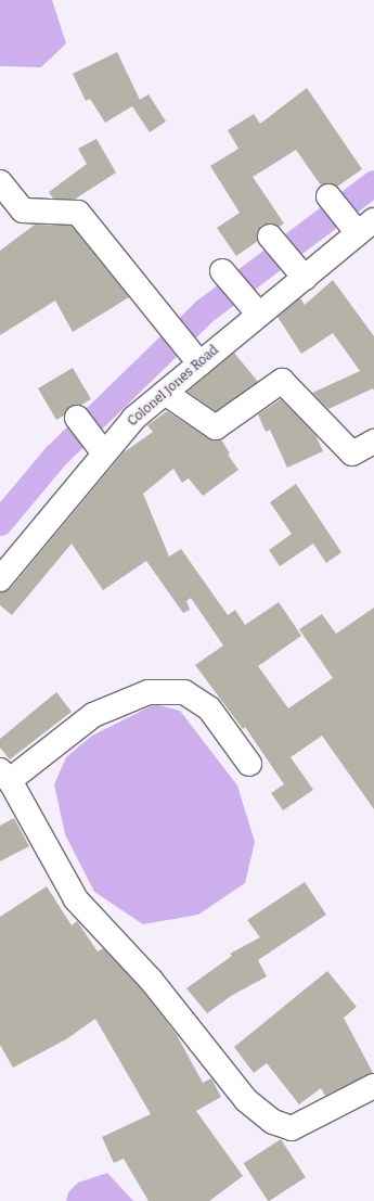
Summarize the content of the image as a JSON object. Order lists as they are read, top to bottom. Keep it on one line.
{"streets":{"street":["Colonel Jones Road"]}}
